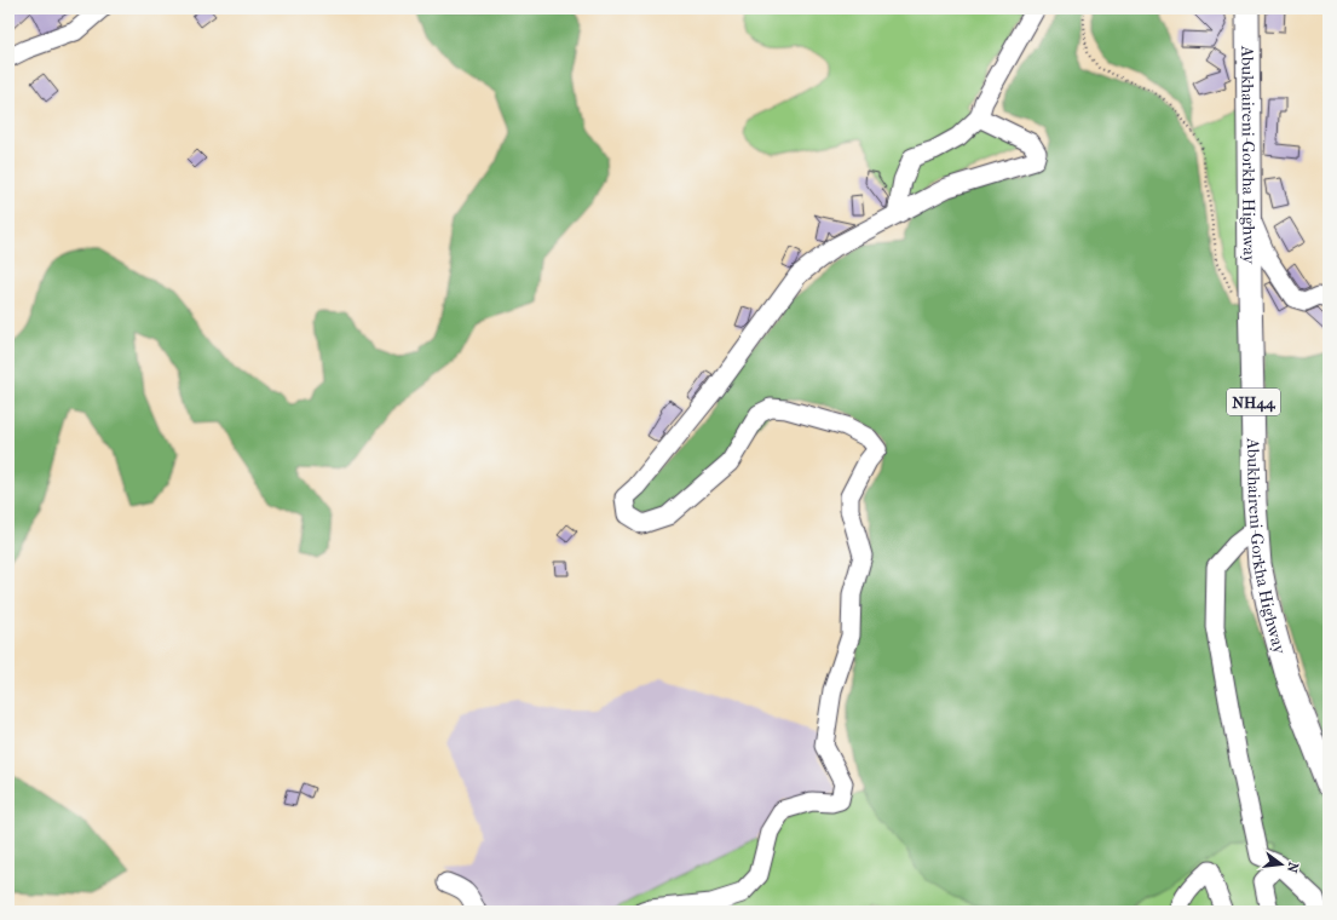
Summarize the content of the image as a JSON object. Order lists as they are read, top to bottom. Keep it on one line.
{"streets":{"main road":["Abukhaireni-Gorkha Highway","NH44"]},"north":"right"}
